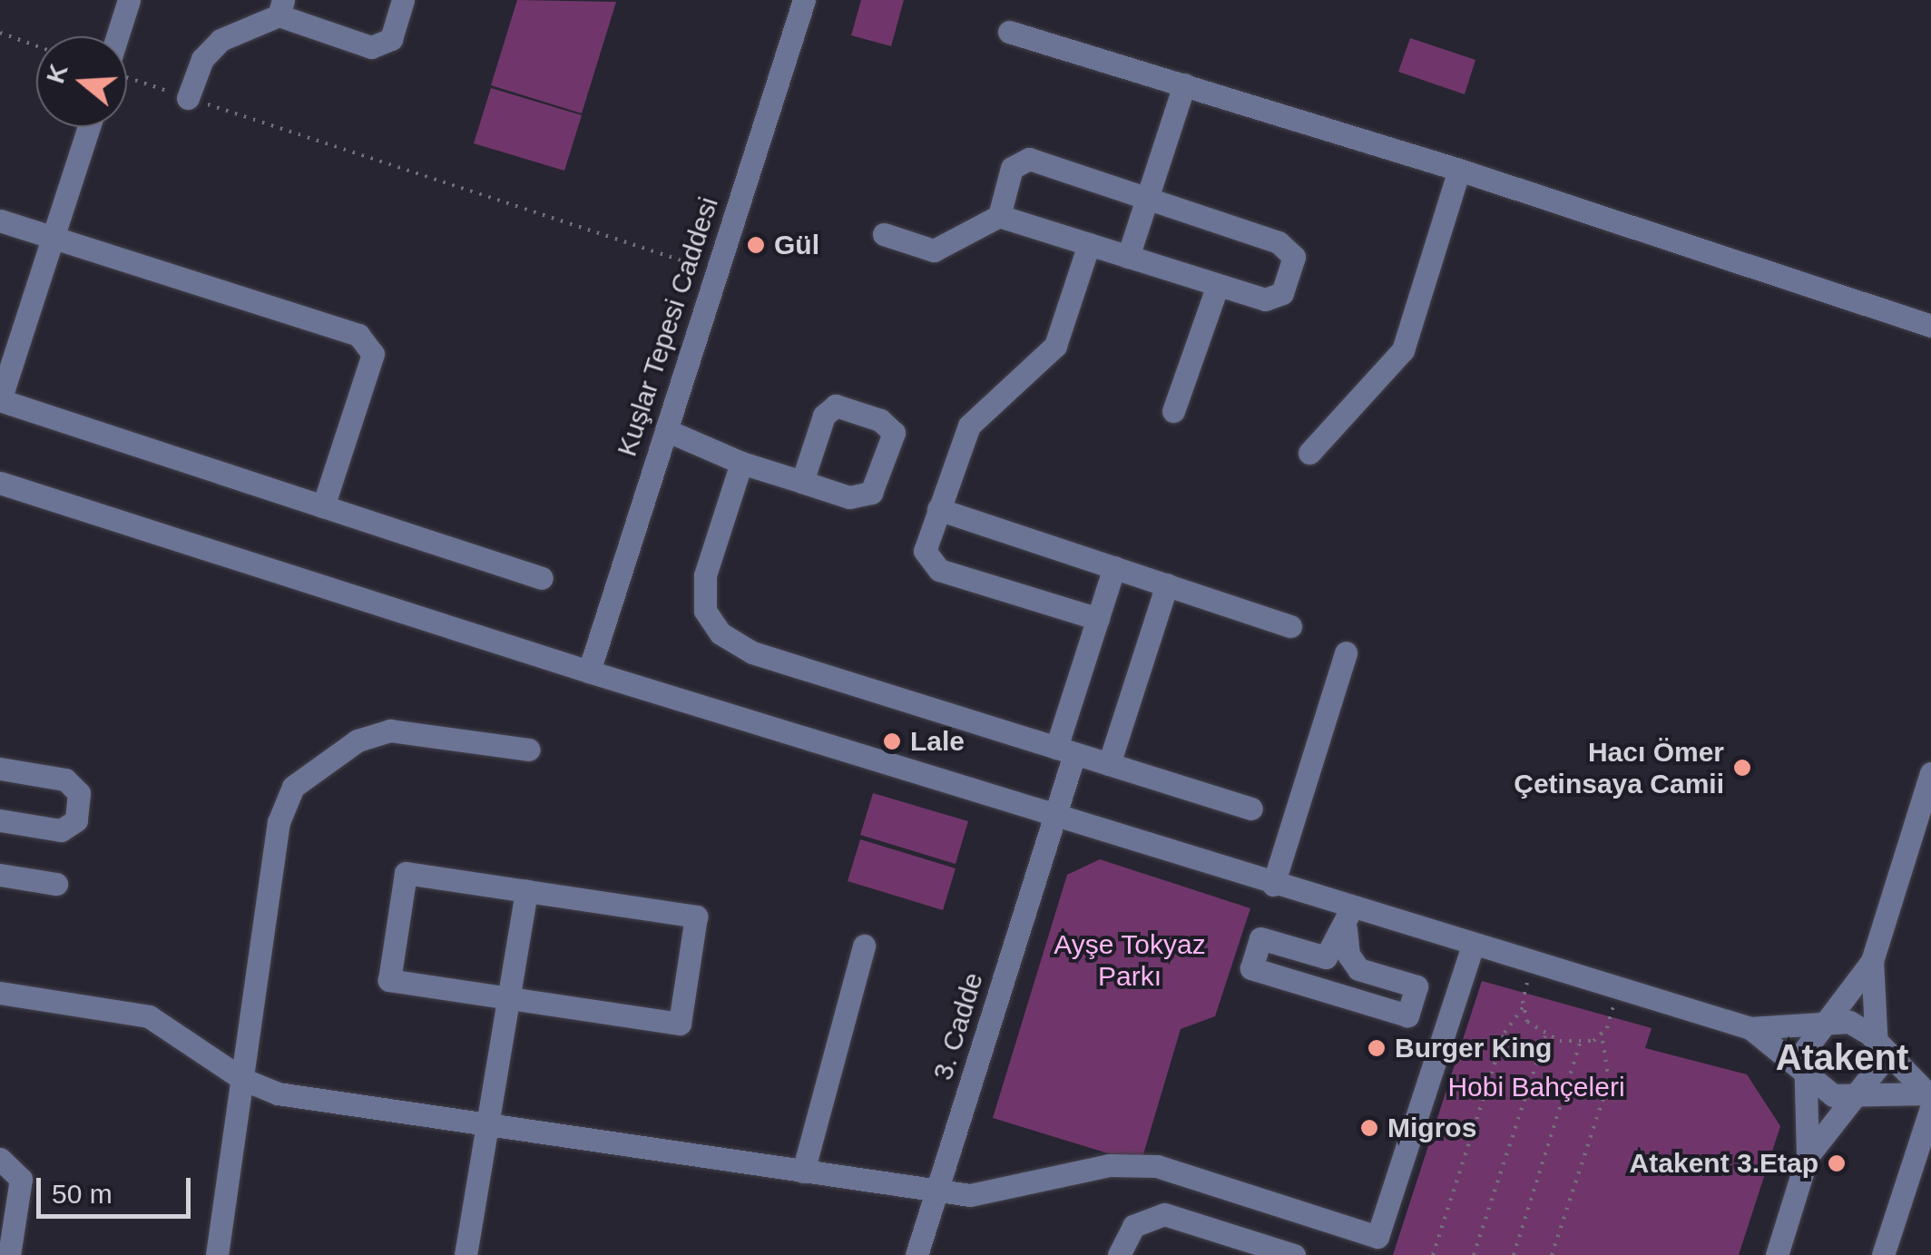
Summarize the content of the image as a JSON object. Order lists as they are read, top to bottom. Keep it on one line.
{"streets":{"street":["Kuşlar Tepesi Caddesi","3. Cadde"]},"districts":["Atakent"],"parks":["Ayşe Tokyaz Parkı","Hobi Bahçeleri"],"places":["Gül","Lale","Hacı Ömer Çetinsaya Camii","Burger King","Migros","Atakent 3.Etap"],"scale_bar":"50 m","north":"left"}
